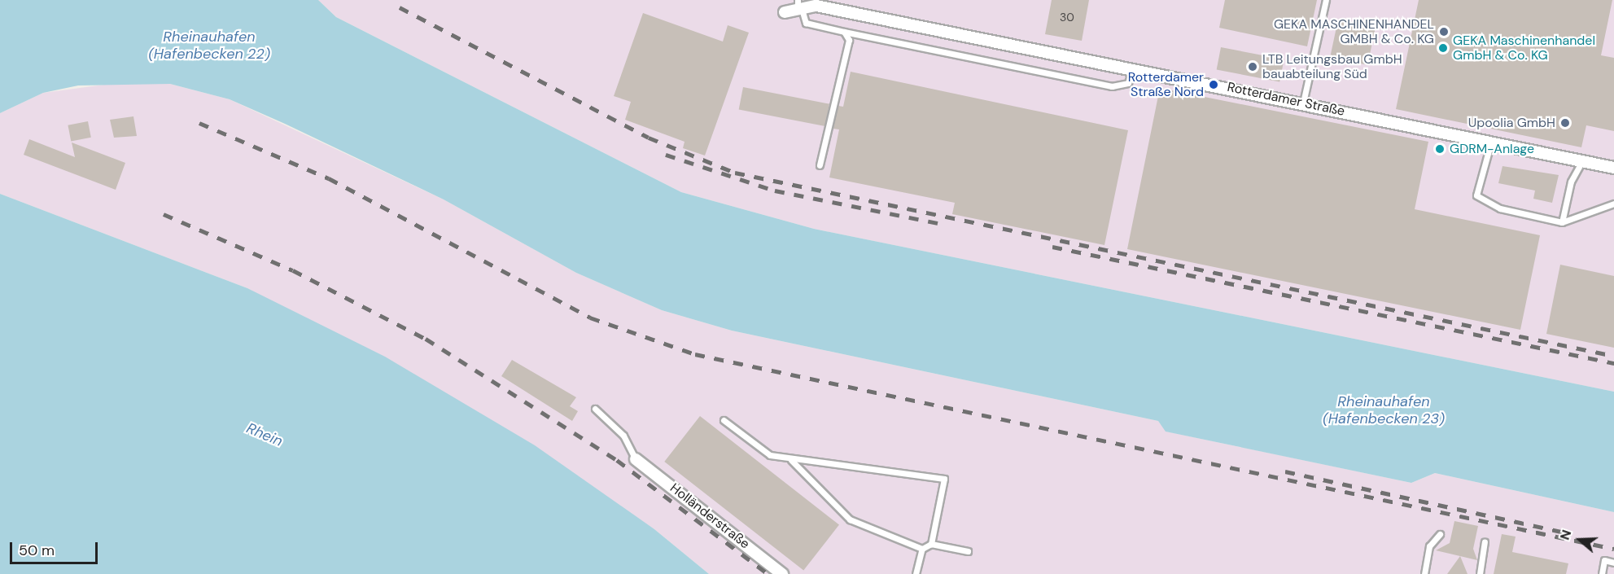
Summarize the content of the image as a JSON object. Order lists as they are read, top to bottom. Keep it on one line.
{"streets":{"street":["Rotterdamer Straße","Holländerstraße"]},"water":["Rheinauhafen (Hafenbecken 22)","Rheinauhafen (Hafenbecken 23)","Rhein"],"places":["GEKA MASCHINENHANDEL GMBH & Co. KG","GEKA Maschinenhandel GmbH & Co. KG","LTB Leitungsbau GmbH bauabteilung Süd","Rotterdamer Straße Nord","Upoolia GmbH","GDRM-Anlage"],"house_numbers":["30"],"scale_bar":"50 m","north":"left"}
